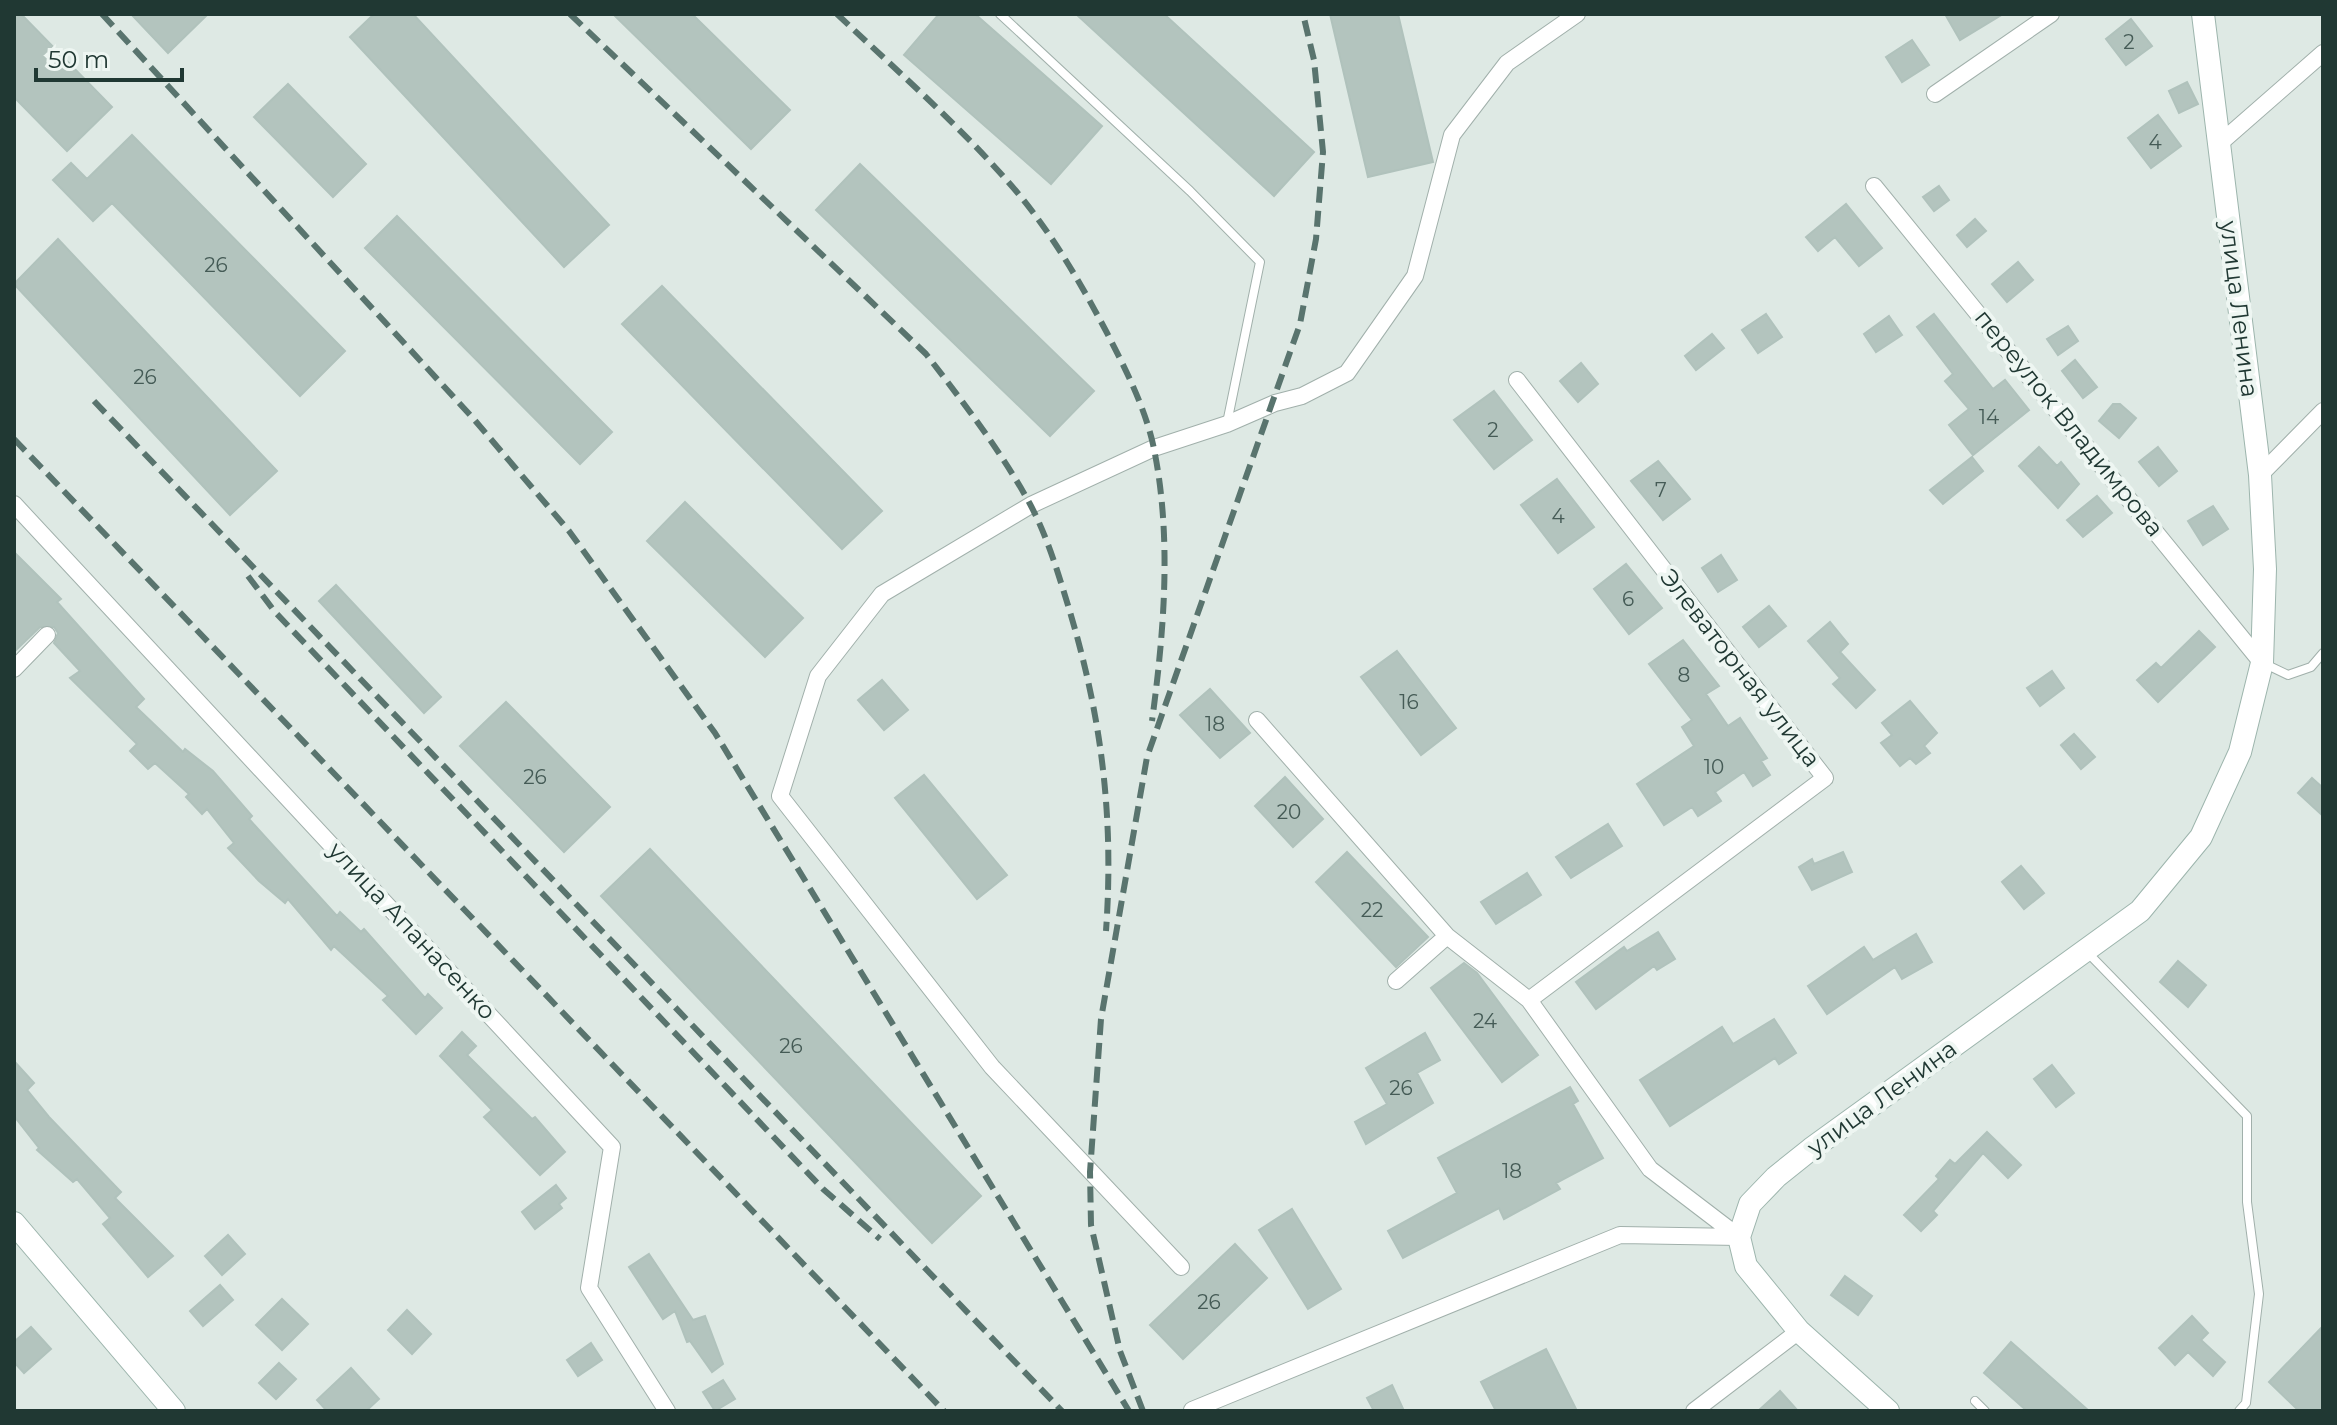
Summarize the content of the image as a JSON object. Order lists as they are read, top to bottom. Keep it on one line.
{"streets":{"main road":["улица Ленина"],"street":["переулок Владимрова","Элеваторная улица","улица Апанасенко"]},"crossings":[["улица Ленина","переулок Владимрова"]],"house_numbers":["2","4","26","26","14","2","7","4","6","8","16","18","10","26","20","22","24","26","26","18","26"],"scale_bar":"50 m"}
